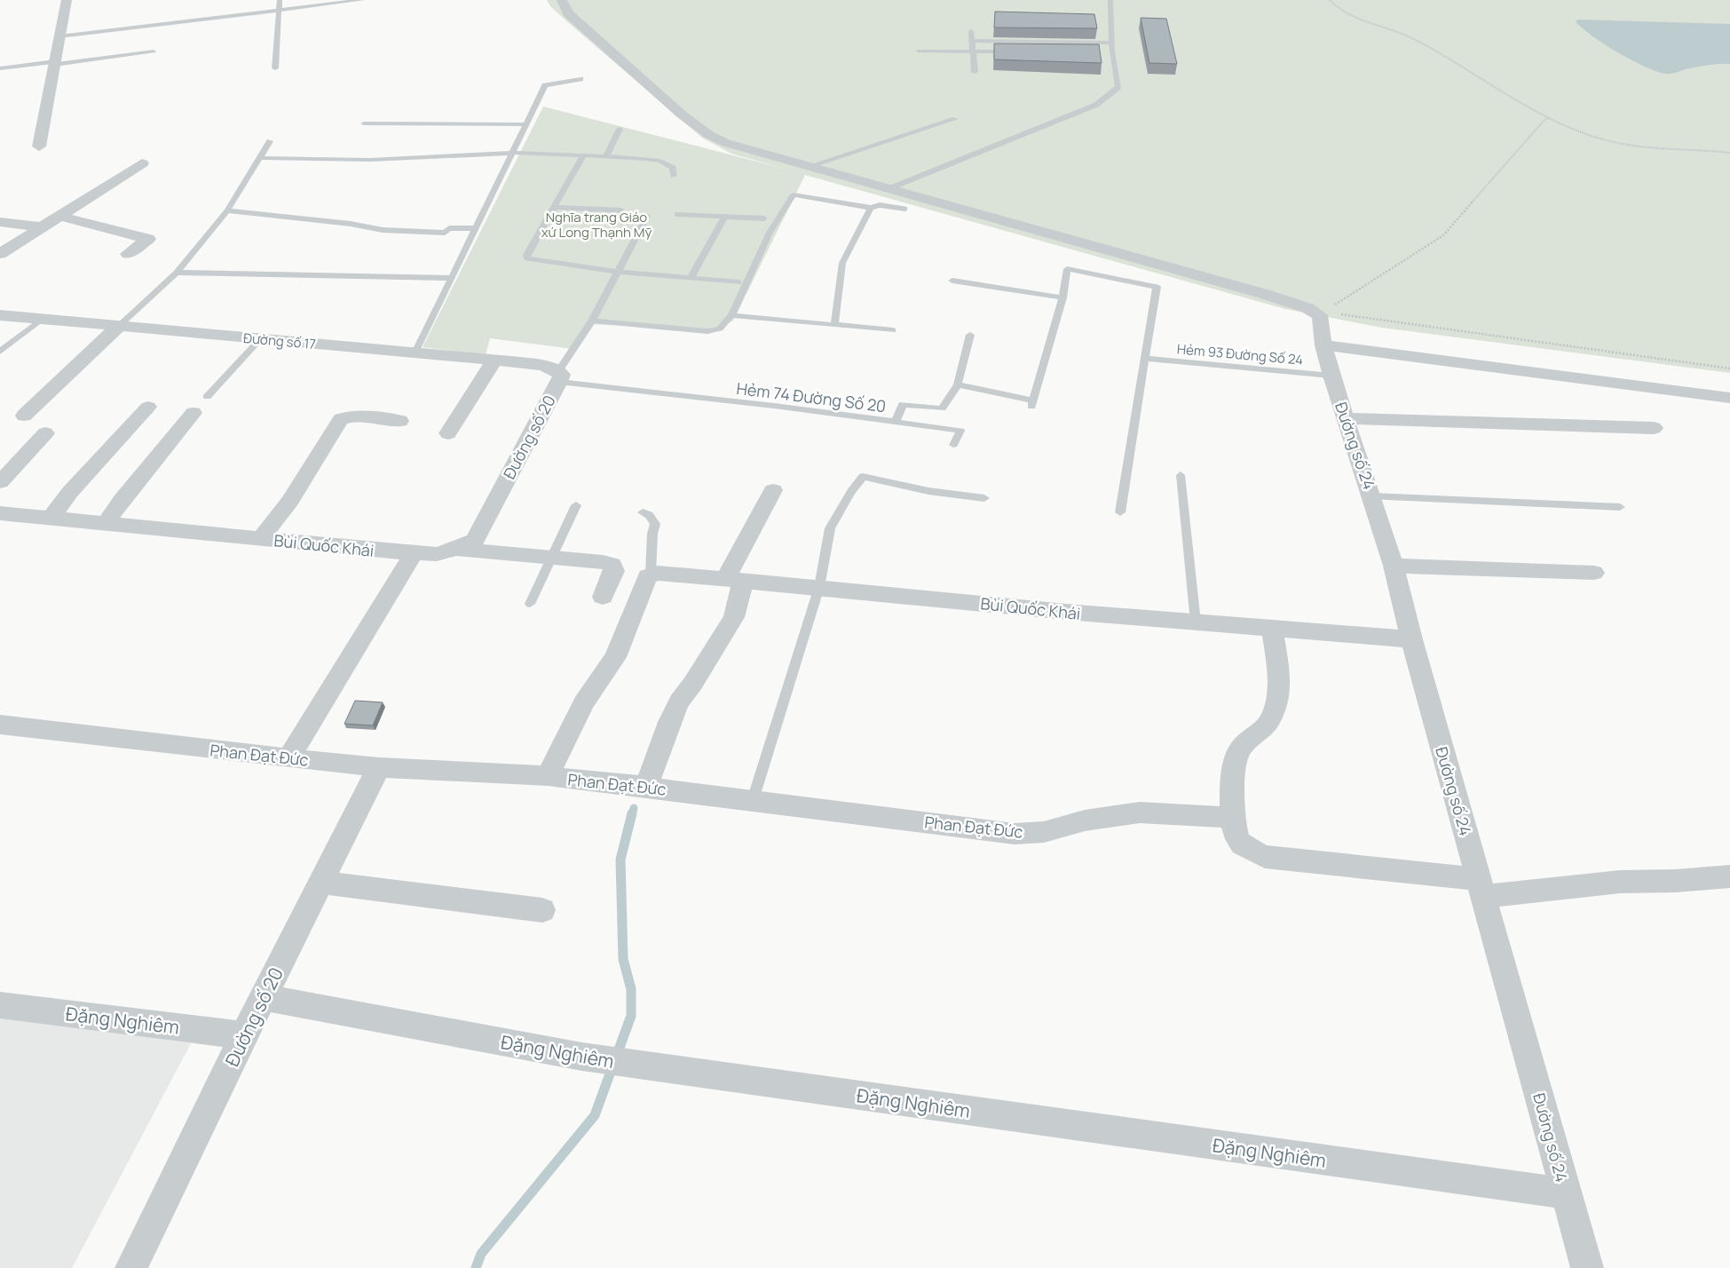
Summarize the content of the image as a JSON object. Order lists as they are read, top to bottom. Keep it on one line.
{"streets":{"street":["Đường số 17","Đường số 20","Đường số 24","Bùi Quốc Khái","Phan Đạt Đức","Đặng Nghiêm"],"lane":["Hẻm 93 Đường Số 24","Hẻm 74 Đường Số 20"]},"crossings":[["Đường số 17","Hẻm 74 Đường Số 20"],["Đường số 17","Đường số 20"],["Hẻm 93 Đường Số 24","Đường số 24"],["Hẻm 74 Đường Số 20","Đường số 20"],["Đường số 20","Bùi Quốc Khái"],["Đường số 20","Phan Đạt Đức"],["Đường số 20","Đặng Nghiêm"],["Đường số 24","Bùi Quốc Khái"],["Đường số 24","Đặng Nghiêm"]],"parks":["Nghĩa trang Giáo xứ Long Thạnh Mỹ"]}
